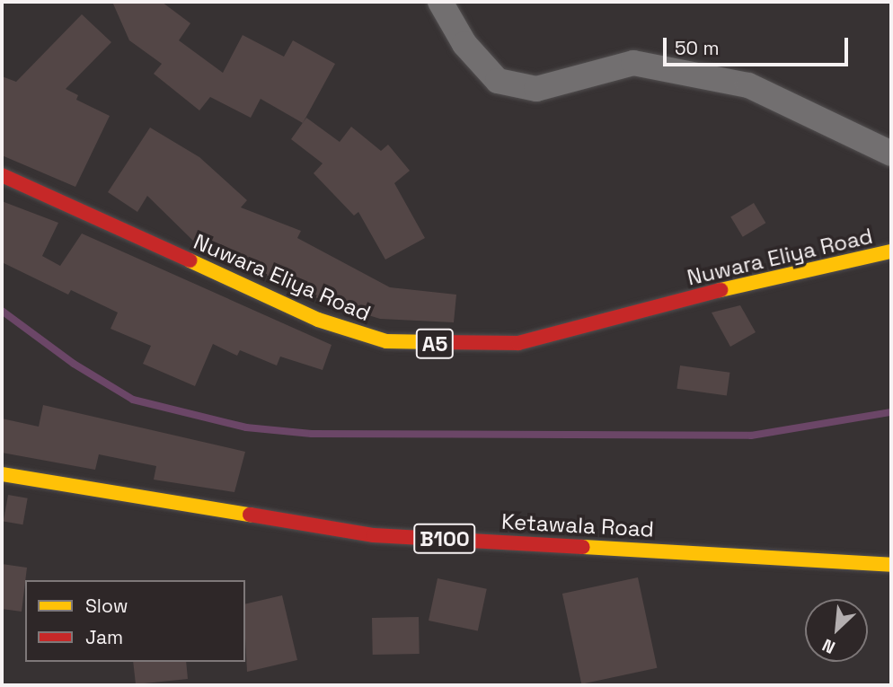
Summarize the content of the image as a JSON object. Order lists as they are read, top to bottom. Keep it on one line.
{"streets":{"main road":["Nuwara Eliya Road","A5","Ketawala Road","B100"]},"legend":["Slow","Jam"],"scale_bar":"50 m","north":"bottom left"}
